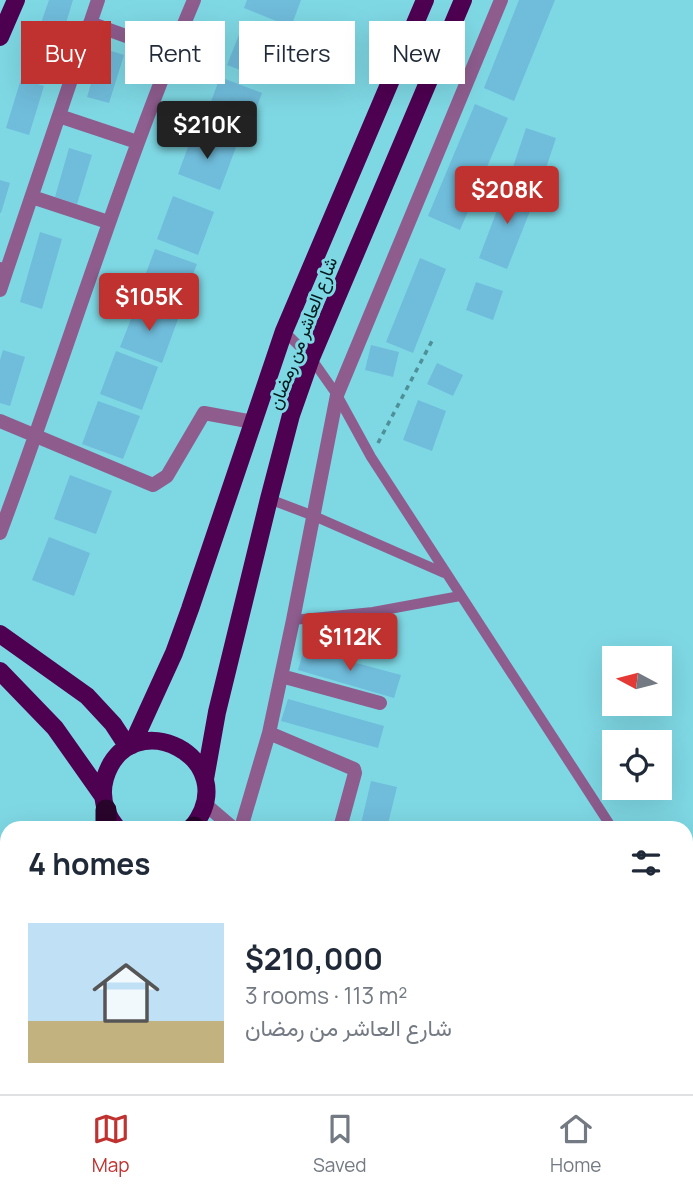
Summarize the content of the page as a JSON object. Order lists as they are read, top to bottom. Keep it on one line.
{"streets":{"main road":["شارع العاشر من رمضان"]},"north":"left","page":{"chip":["Buy","Rent","Filters","New"],"price":["$210K","$208K","$105K","$112K"],"heading":"4 homes","list":[{"name":"$210,000","note":"3 rooms · 113 m² · شارع العاشر من رمضان"}],"tabs":["Map","Saved","Home"]}}
